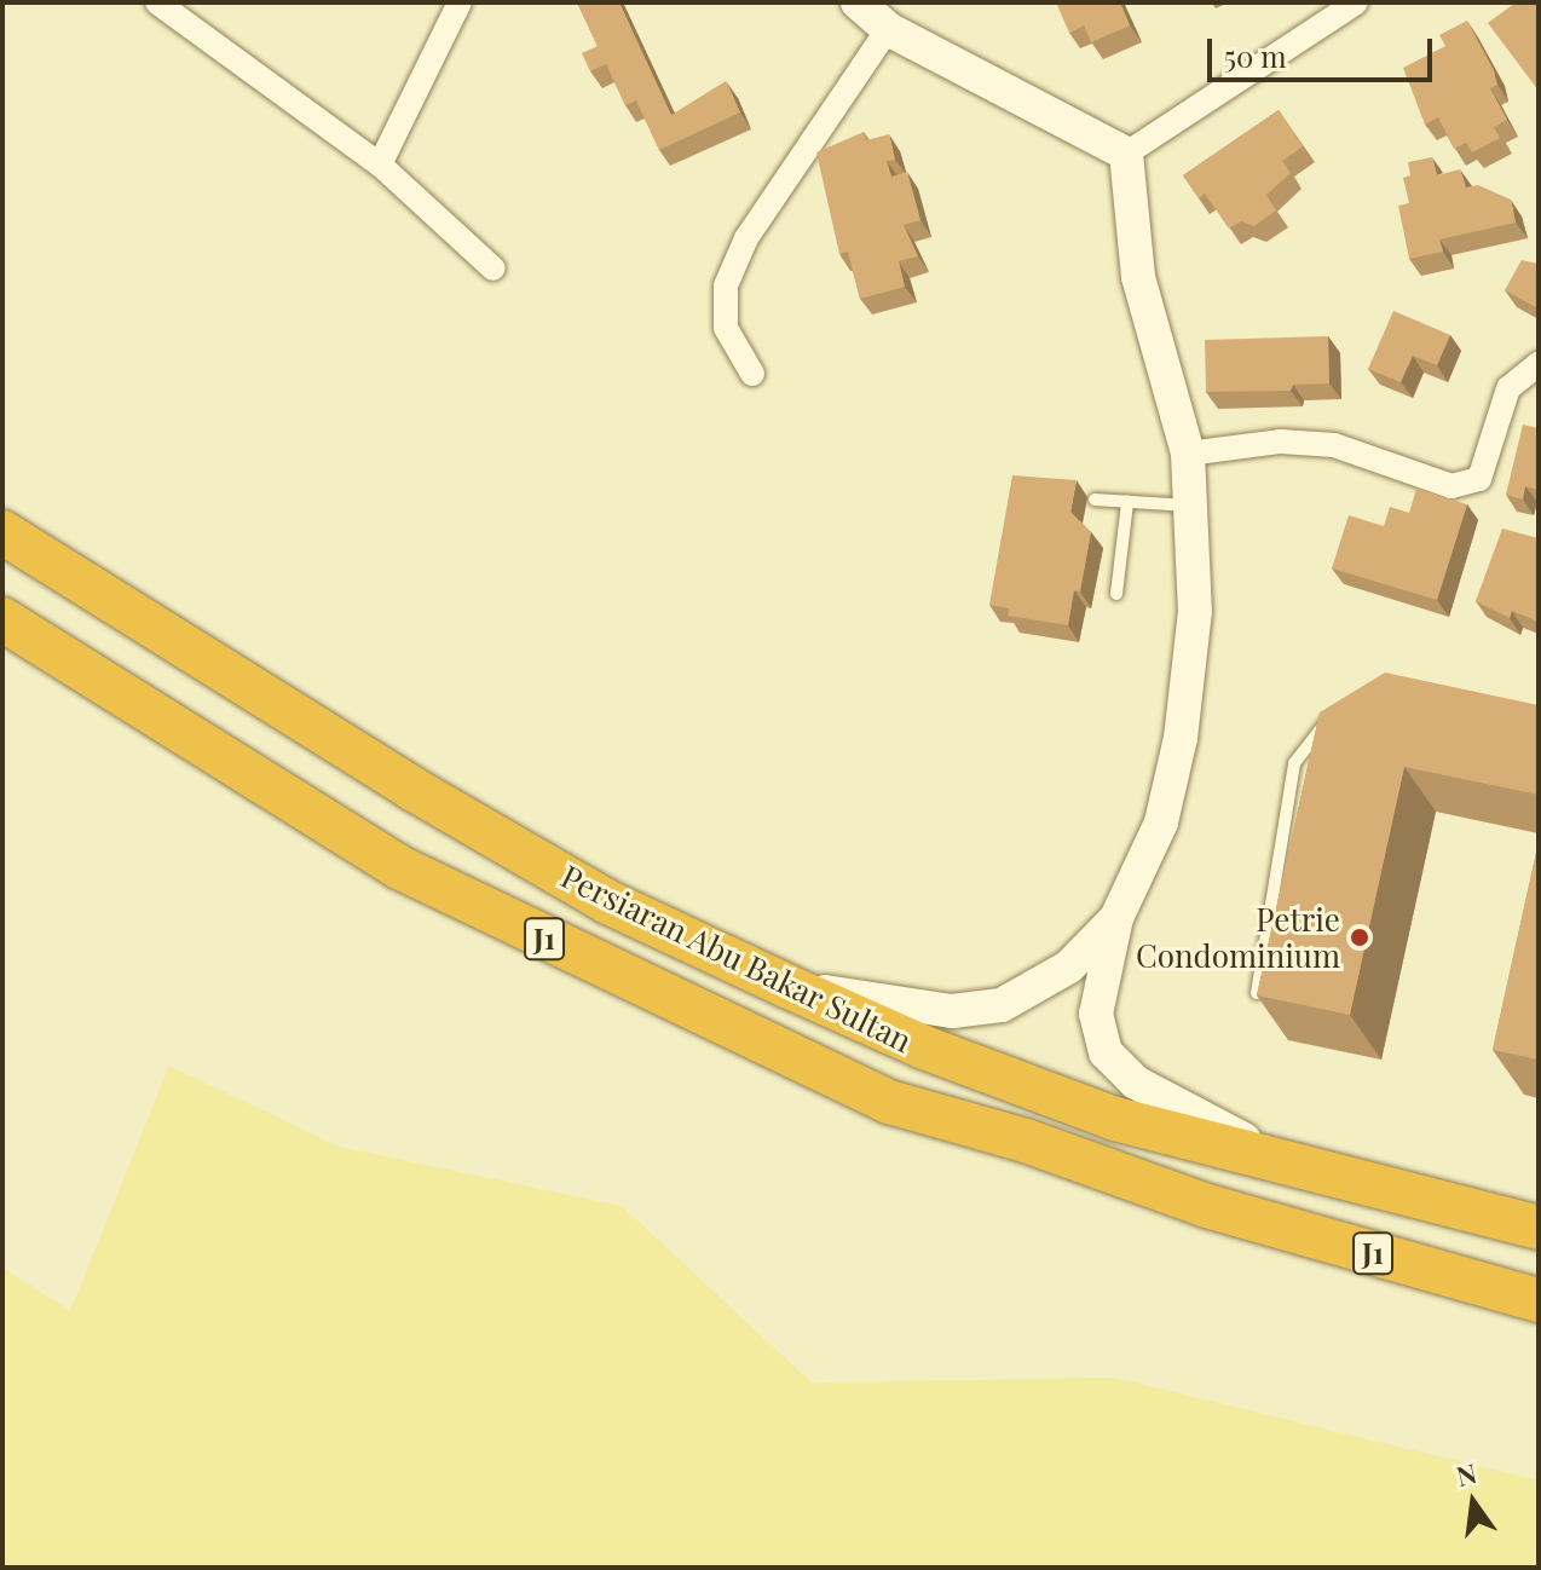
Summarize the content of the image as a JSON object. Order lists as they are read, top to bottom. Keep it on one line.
{"streets":{"highway":["J1","Persiaran Abu Bakar Sultan"]},"places":["Petrie Condominium"],"scale_bar":"50 m","north":"top"}
